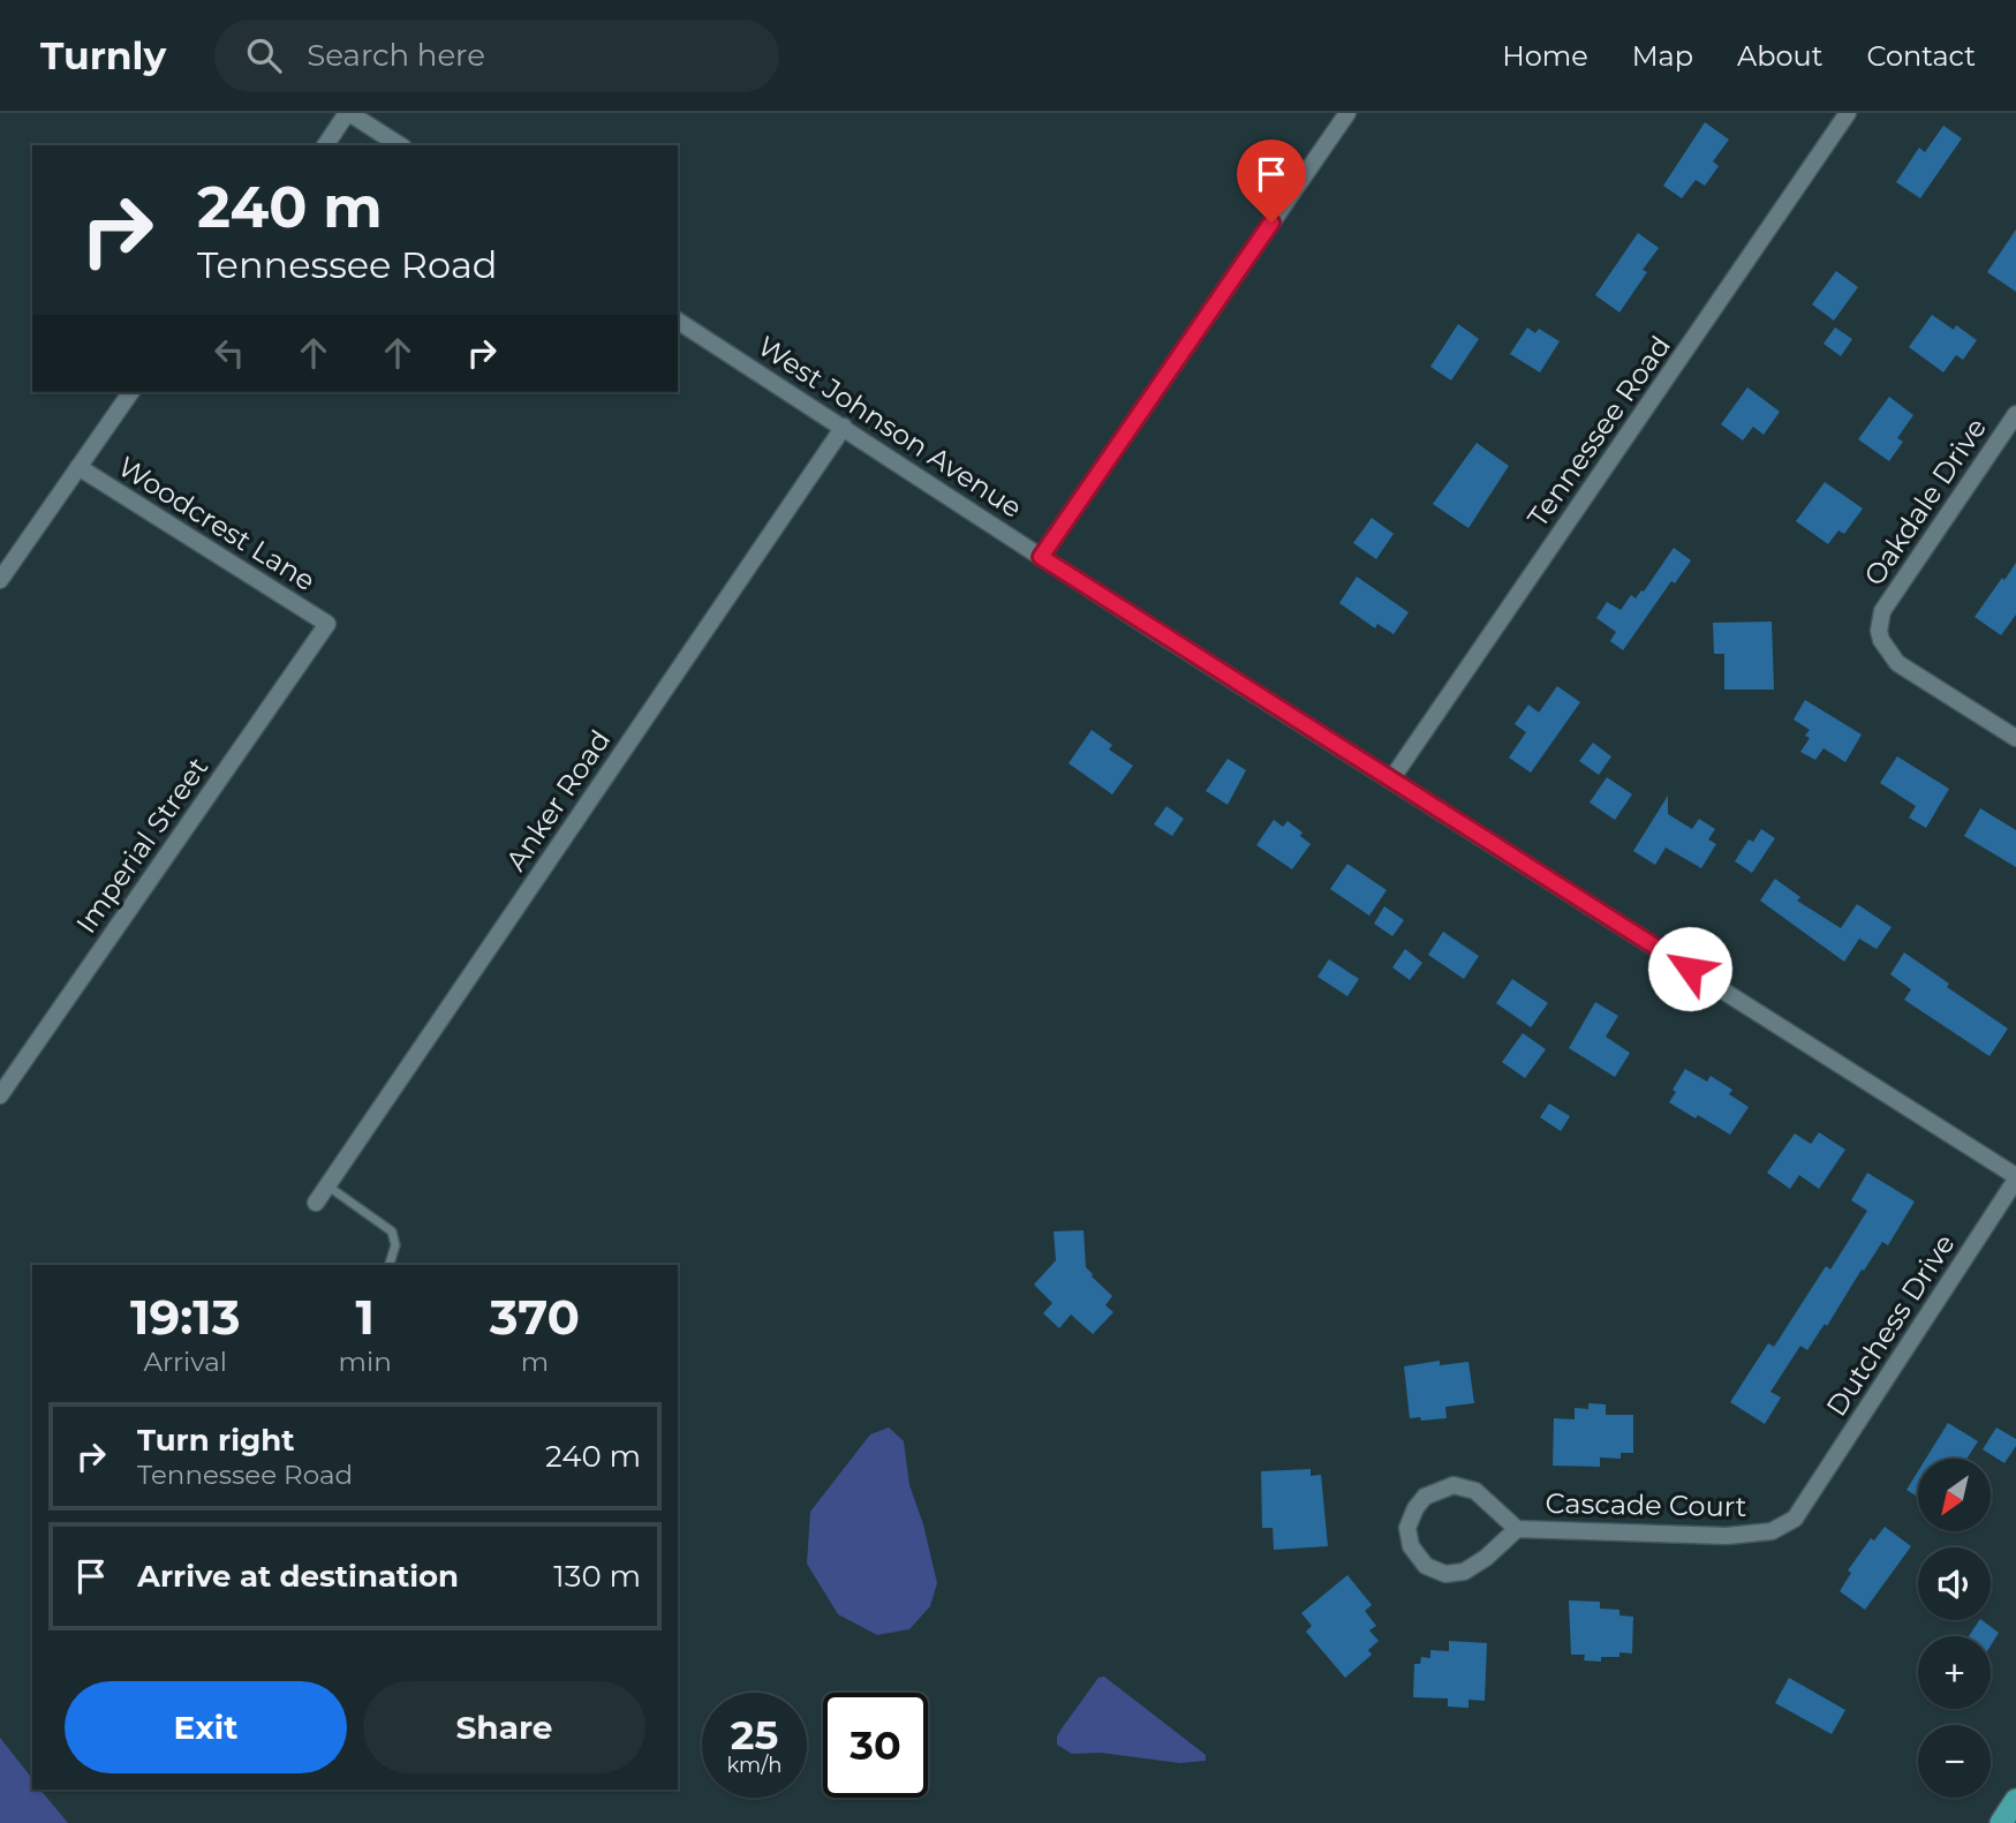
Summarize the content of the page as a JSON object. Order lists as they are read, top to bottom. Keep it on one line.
{"streets":{"street":["West Johnson Avenue","Tennessee Road","Oakdale Drive","Woodcrest Lane","Anker Road","Imperial Street","Dutchess Drive","Cascade Court"]},"crossings":[["West Johnson Avenue","Tennessee Road"],["West Johnson Avenue","Anker Road"],["West Johnson Avenue","Dutchess Drive"],["Woodcrest Lane","Imperial Street"],["Dutchess Drive","Cascade Court"]],"north":"bottom left","page":{"header":"Turnly","search":"Search here","nav":["Home","Map","About","Contact"],"turn":["240 m","Tennessee Road"],"eta":["19:13","Arrival","1","min","370","m"],"list":[{"name":"Turn right","note":"Tennessee Road","value":"240 m"},{"name":"Arrive at destination","value":"130 m"}],"map_buttons":["+","−"],"buttons":["Exit","Share"],"speed":"25 km/h","limit":"30"}}
